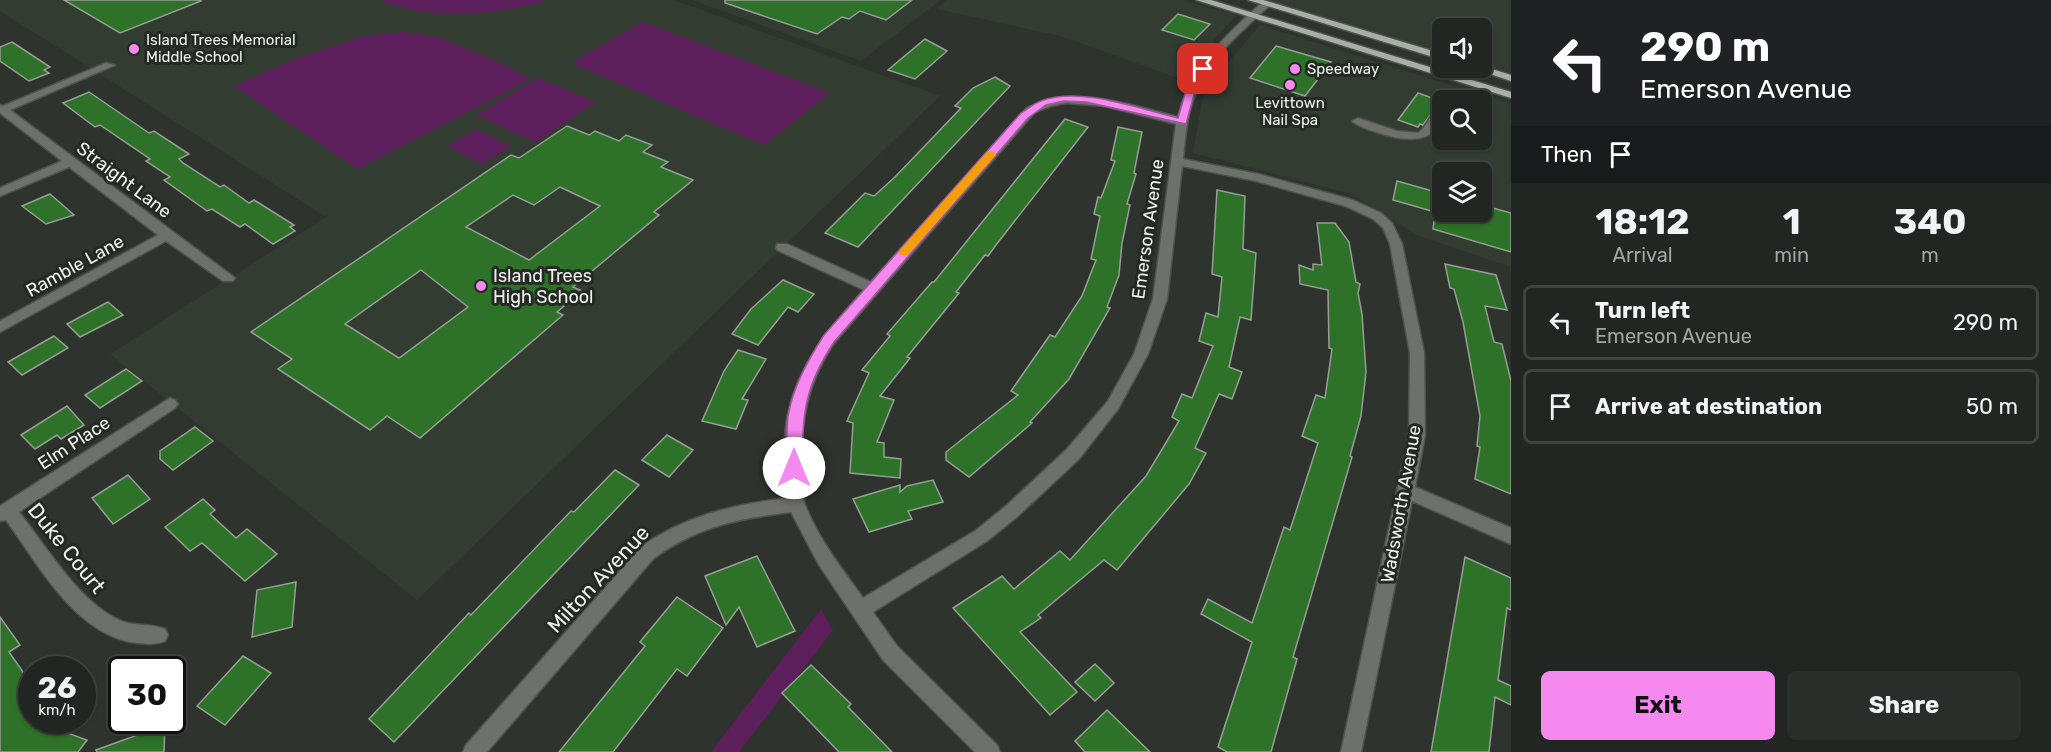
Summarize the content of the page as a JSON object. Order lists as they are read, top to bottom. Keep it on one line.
{"streets":{"street":["Straight Lane","Emerson Avenue","Ramble Lane","Elm Place","Wadsworth Avenue","Duke Court","Milton Avenue"]},"crossings":[["Straight Lane","Ramble Lane"],["Emerson Avenue","Wadsworth Avenue"],["Elm Place","Duke Court"]],"places":["Island Trees Memorial Middle School","Speedway","Levittown Nail Spa","Island Trees High School"],"page":{"turn":["290 m","Emerson Avenue"],"then":"Then","eta":["18:12","Arrival","1","min","340","m"],"list":[{"name":"Turn left","note":"Emerson Avenue","value":"290 m"},{"name":"Arrive at destination","value":"50 m"}],"speed":"26 km/h","limit":"30","buttons":["Exit","Share"]}}
